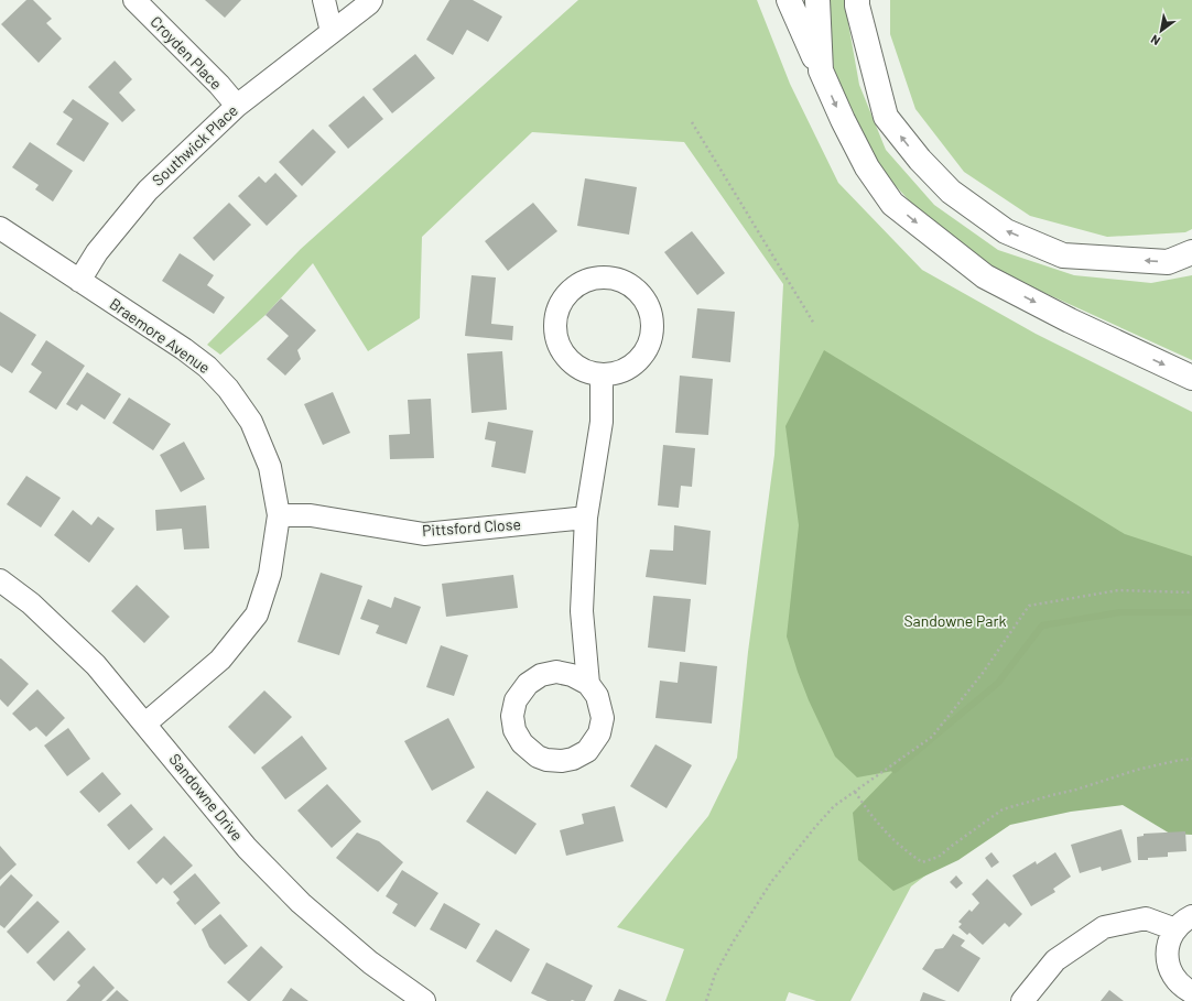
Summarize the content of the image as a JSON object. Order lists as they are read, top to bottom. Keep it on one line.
{"streets":{"street":["Croyden Place","Southwick Place","Braemore Avenue","Pittsford Close","Sandowne Drive"]},"crossings":[["Croyden Place","Southwick Place"],["Southwick Place","Braemore Avenue"],["Braemore Avenue","Pittsford Close"],["Braemore Avenue","Sandowne Drive"]],"parks":["Sandowne Park"],"north":"bottom left"}
